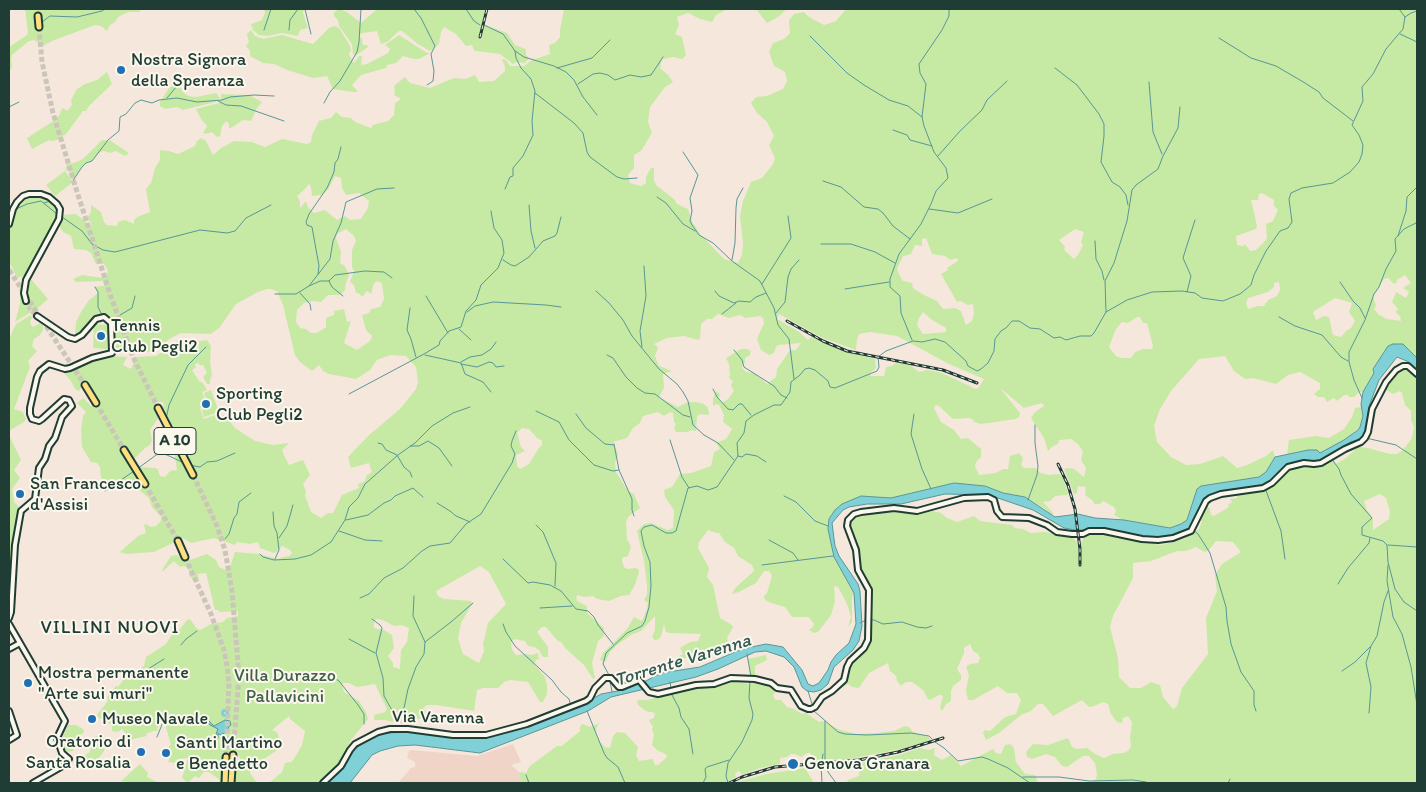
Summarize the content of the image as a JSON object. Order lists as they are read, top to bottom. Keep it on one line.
{"streets":{"highway":["A 10"],"street":["Via Varenna"]},"districts":["VILLINI NUOVI"],"water":["Torrente Varenna"],"parks":["Villa Durazzo Pallavicini"],"places":["Nostra Signora della Speranza","Tennis Club Pegli2","Sporting Club Pegli2","San Francesco d'Assisi","Mostra permanente \"Arte sui muri\"","Museo Navale","Oratorio di Santa Rosalia","Santi Martino e Benedetto","Genova Granara"]}
